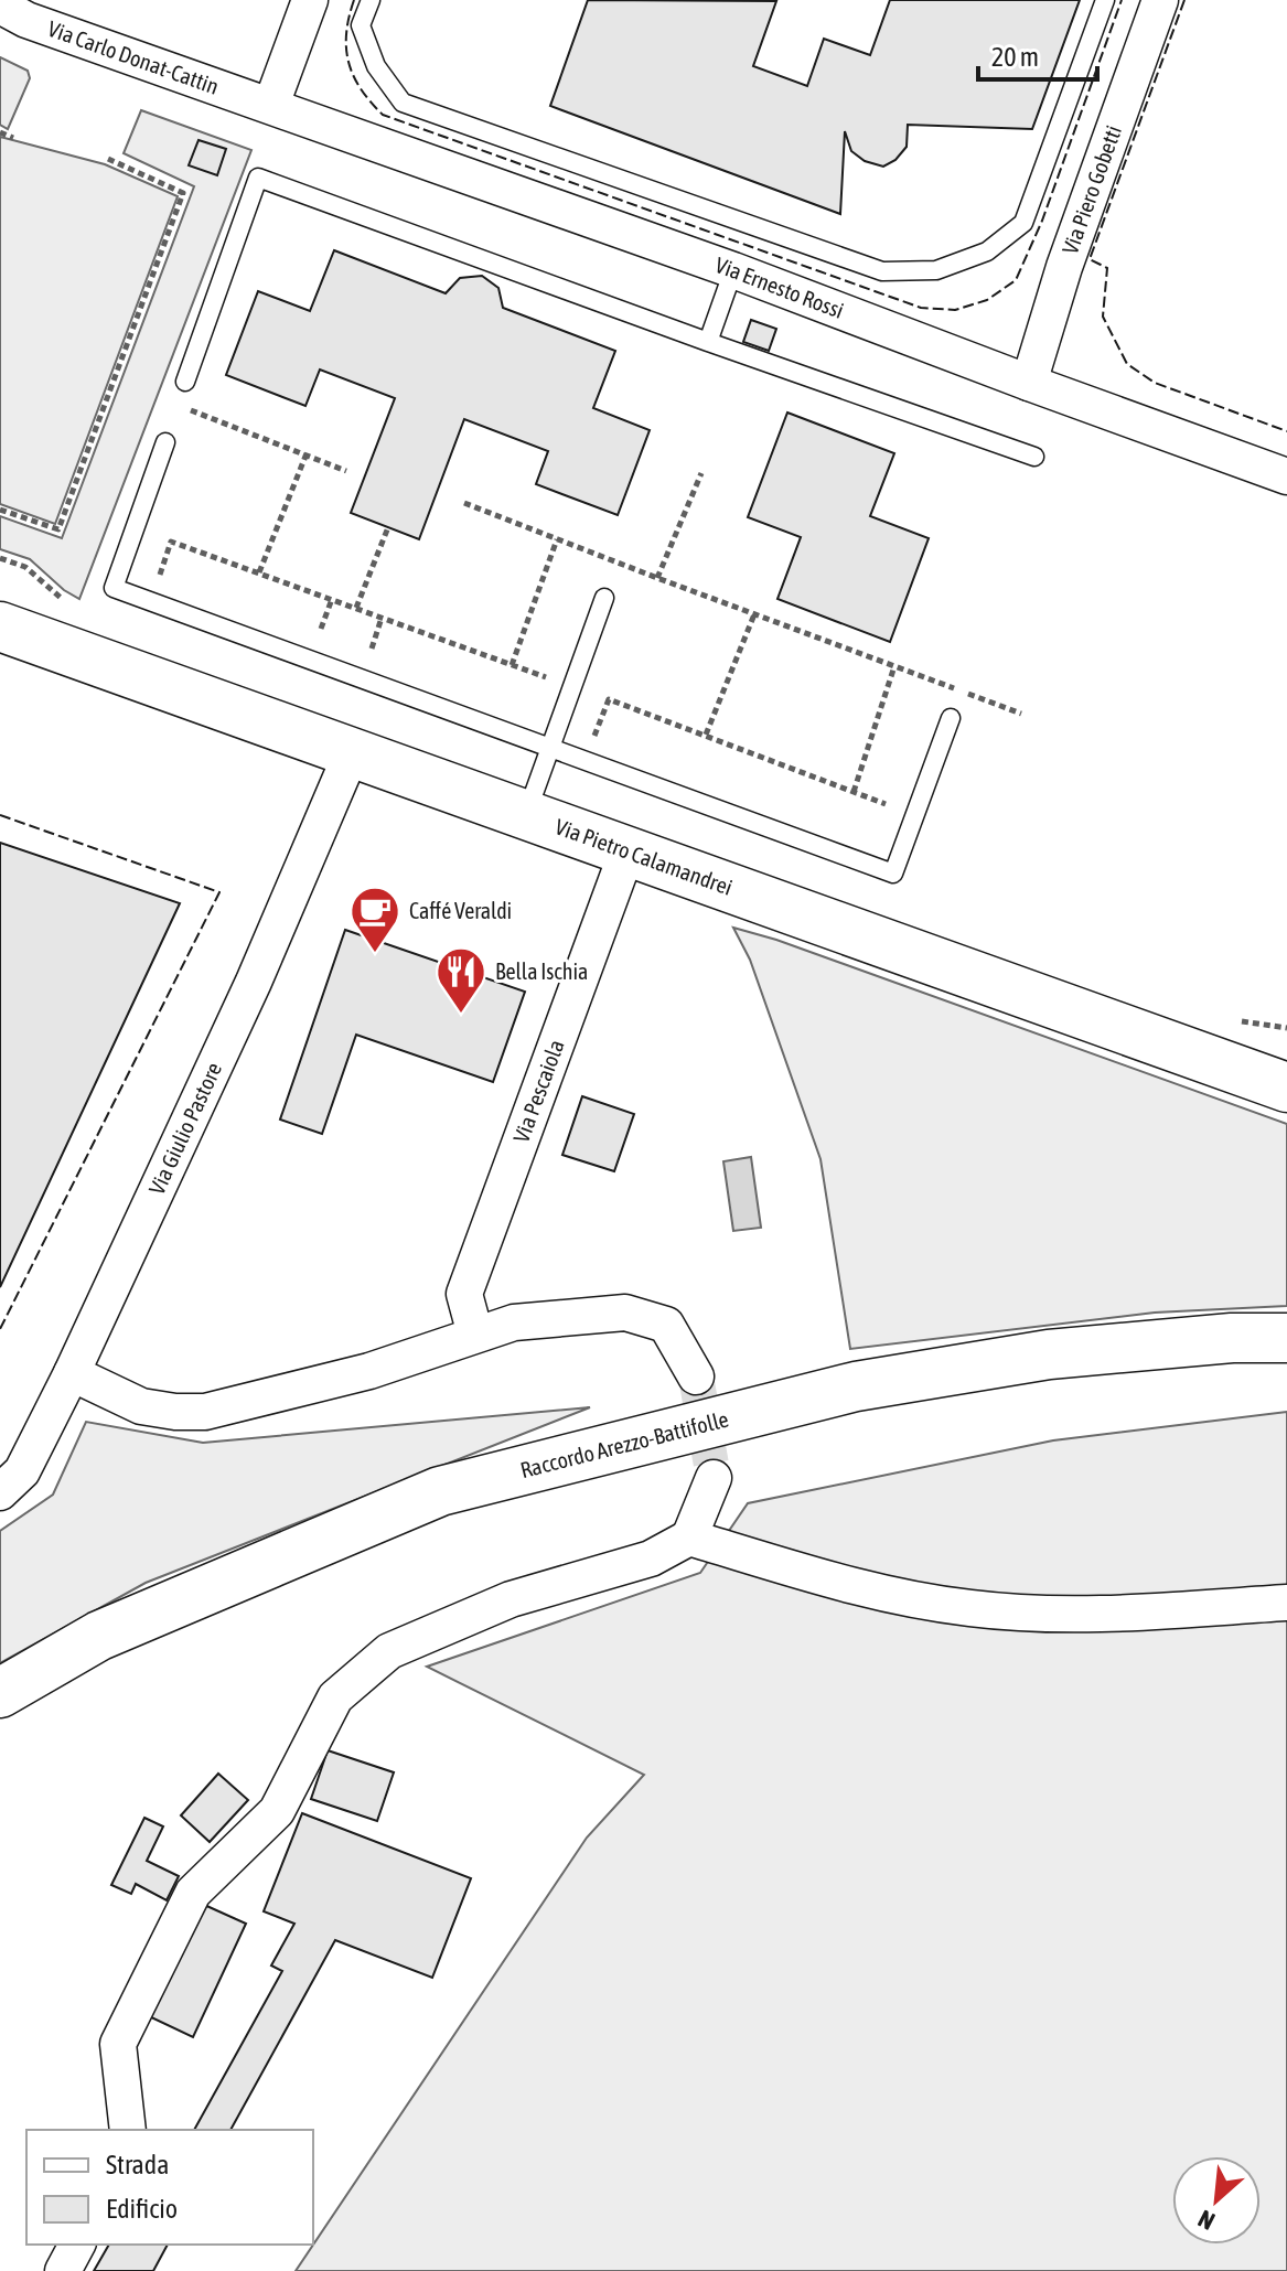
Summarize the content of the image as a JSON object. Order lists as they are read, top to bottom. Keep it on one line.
{"streets":{"main road":["Via Pietro Calamandrei","Raccordo Arezzo-Battifolle"],"street":["Via Carlo Donat-Cattin","Via Piero Gobetti","Via Ernesto Rossi","Via Pescaiola","Via Giulio Pastore"]},"crossings":[["Via Carlo Donat-Cattin","Via Ernesto Rossi"],["Via Piero Gobetti","Via Ernesto Rossi"],["Via Pietro Calamandrei","Via Pescaiola"],["Via Pietro Calamandrei","Via Giulio Pastore"]],"places":{"cafe":["Caffé Veraldi"],"restaurant":["Bella Ischia"]},"legend":["Strada","Edificio"],"scale_bar":"20 m","north":"bottom left"}
